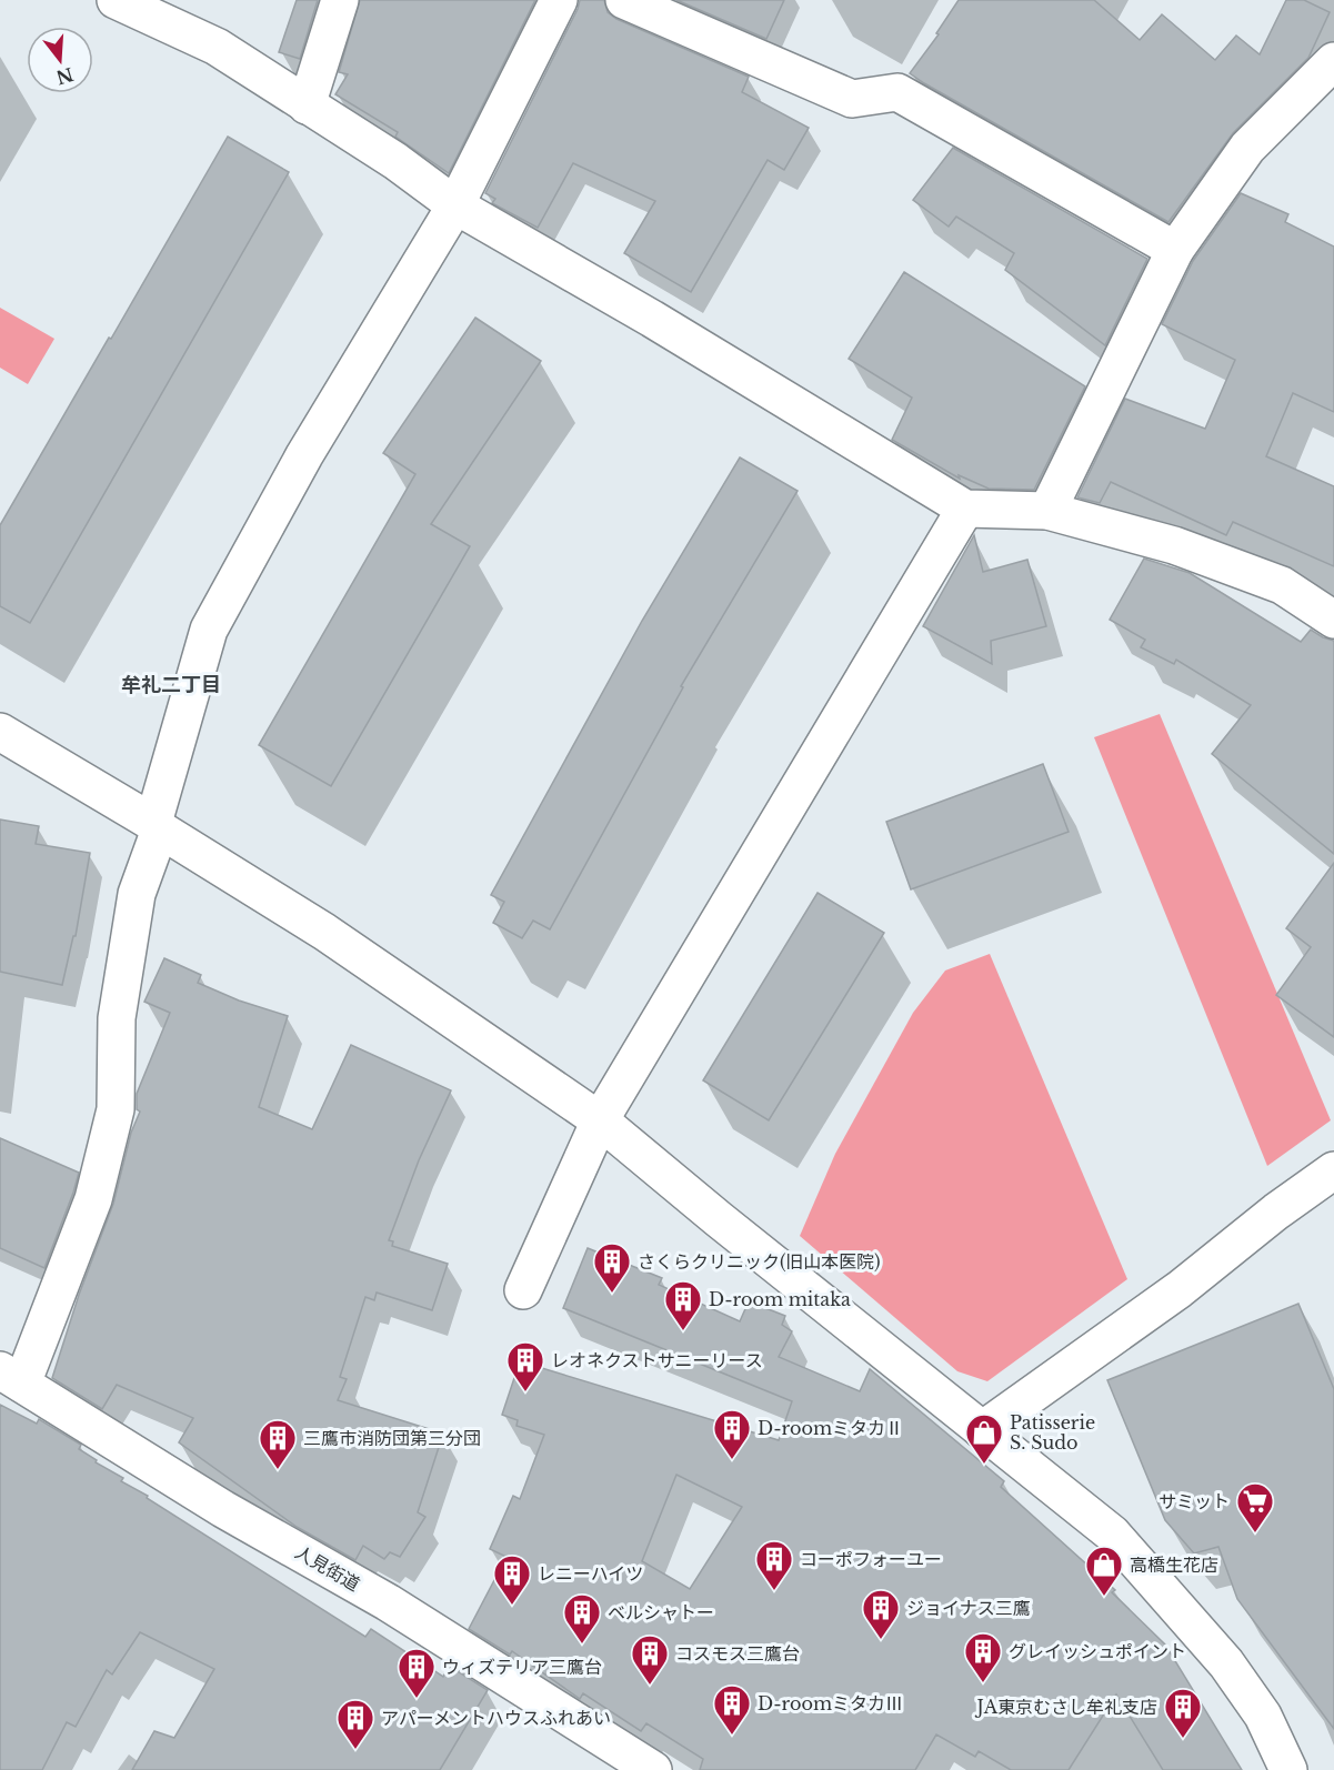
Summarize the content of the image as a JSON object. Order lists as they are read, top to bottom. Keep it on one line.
{"streets":{"street":["人見街道"]},"districts":["牟礼二丁目"],"places":{"building":["さくらクリニック(旧山本医院)","D-room mitaka","レオネクストサニーリース","D-roomミタカⅡ","三鷹市消防団第三分団","コーポフォーユー","レニーハイツ","ジョイナス三鷹","ベルシャトー","グレイッシュポイント","コスモス三鷹台","ウィズテリア三鷹台","D-roomミタカⅢ","JA東京むさし牟礼支店","アパーメントハウスふれあい"],"shop":["Patisserie S. Sudo","高橋生花店"],"supermarket":["サミット"]},"north":"bottom"}
